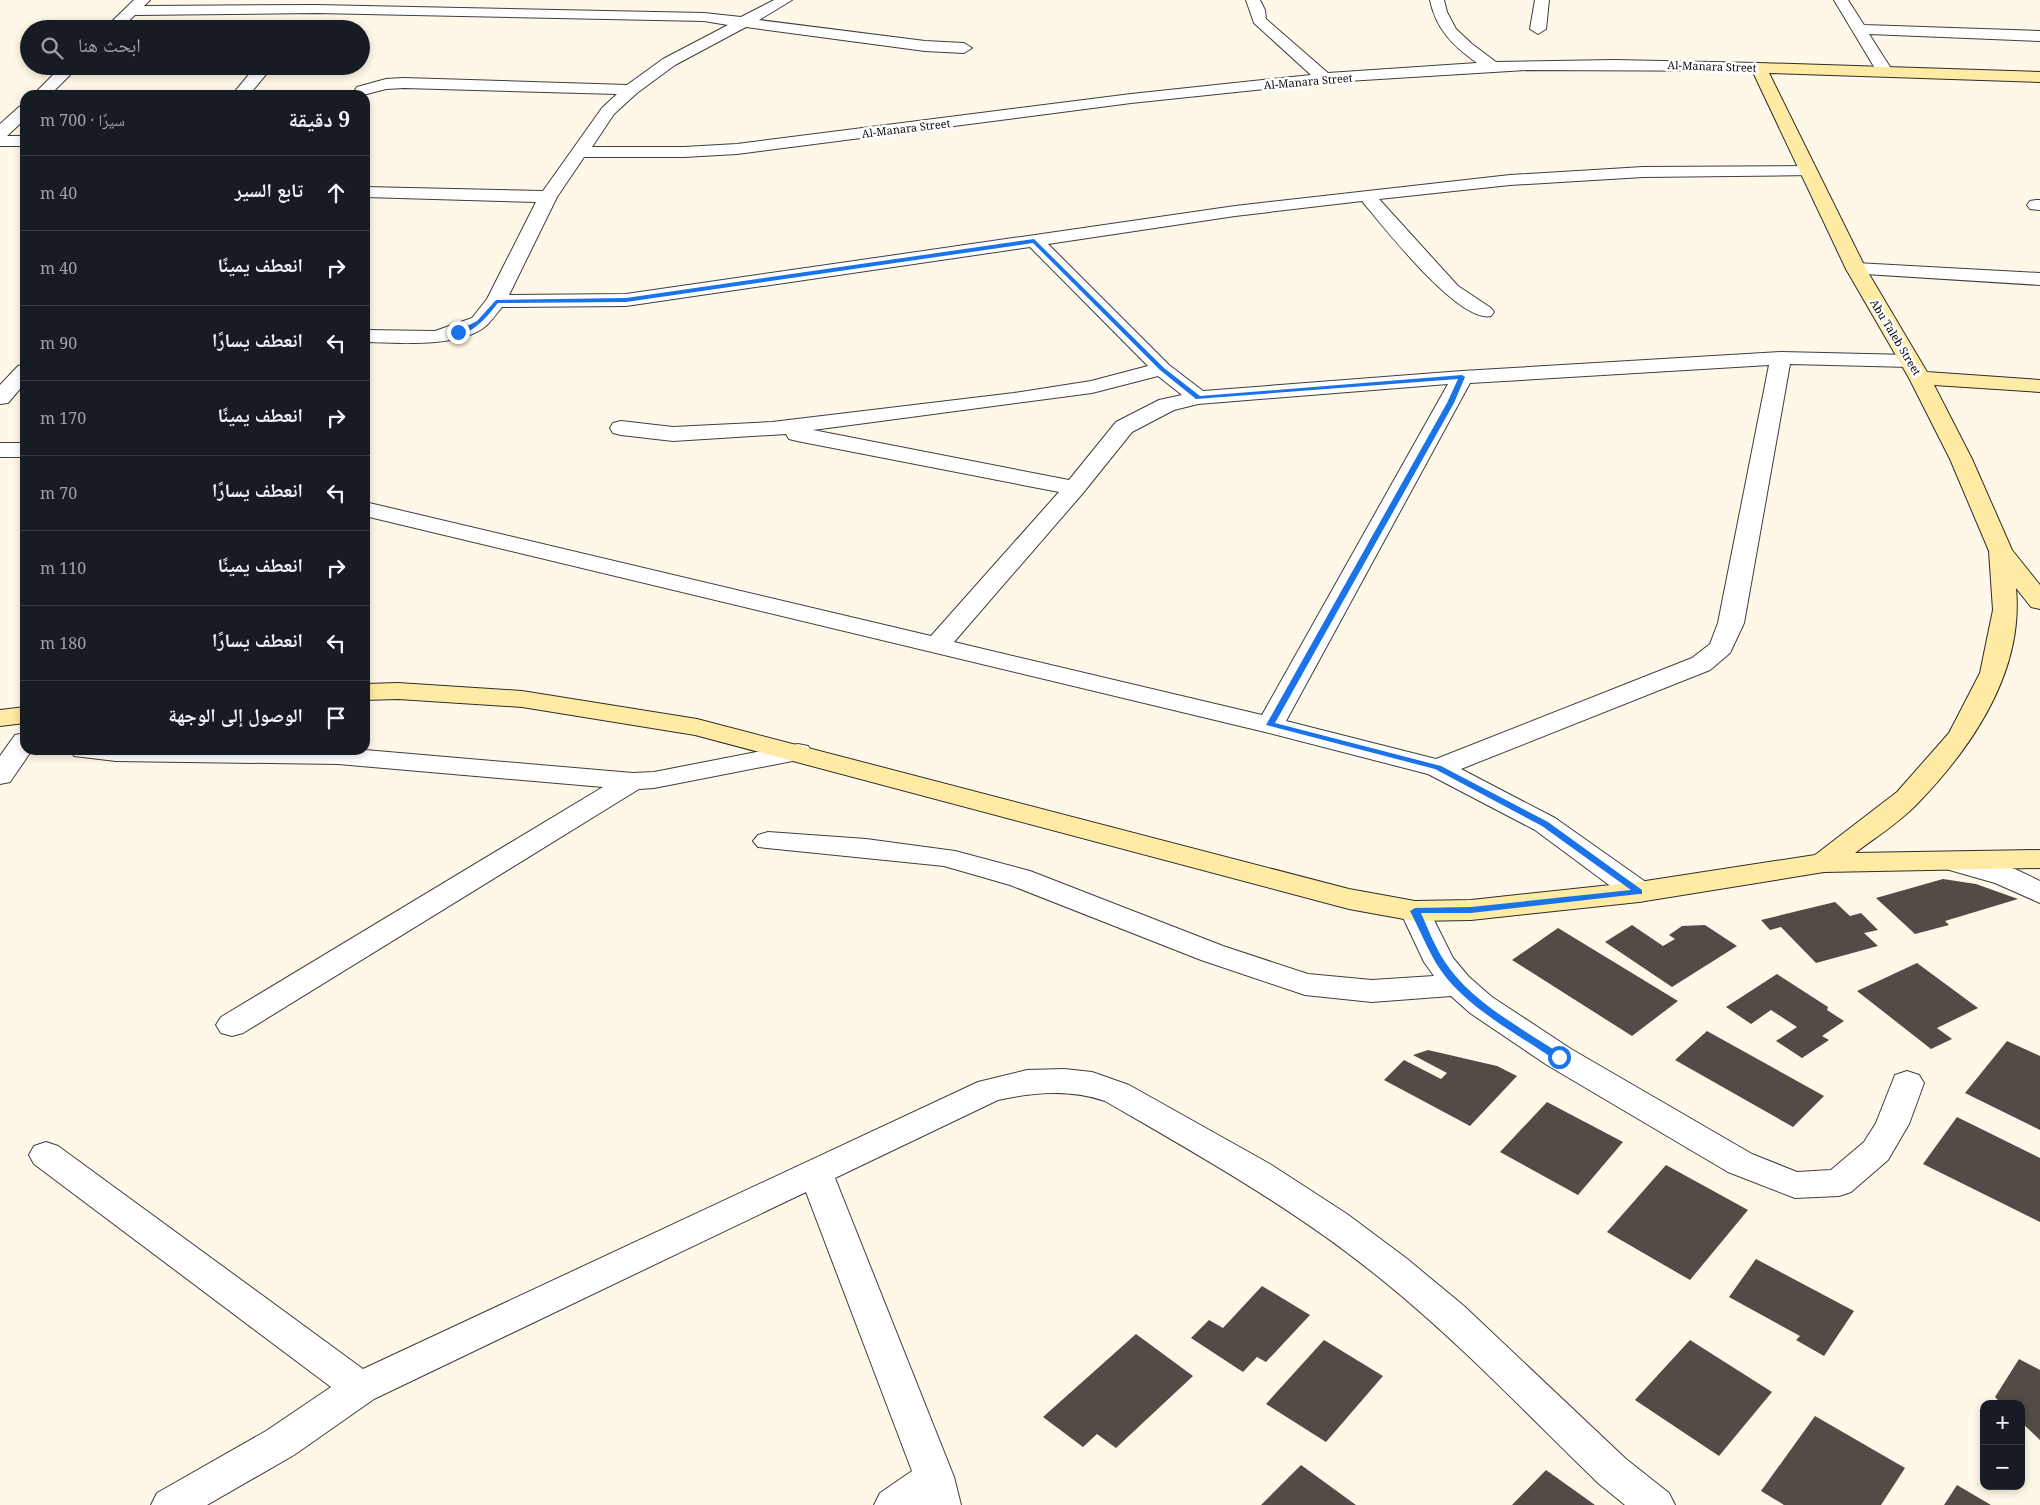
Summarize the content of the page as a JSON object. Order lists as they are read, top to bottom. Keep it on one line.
{"streets":{"street":["Al-Manara Street","Abu Taleb Street"]},"crossings":[["Al-Manara Street","Abu Taleb Street"]],"page":{"search":"ابحث هنا","heading":["9 دقيقة","سيرًا · 700 m"],"list":[["تابع السير","40 m"],["انعطف يمينًا","40 m"],["انعطف يسارًا","90 m"],["انعطف يمينًا","170 m"],["انعطف يسارًا","70 m"],["انعطف يمينًا","110 m"],["انعطف يسارًا","180 m"],"الوصول إلى الوجهة"],"map_buttons":["+","−"]}}
